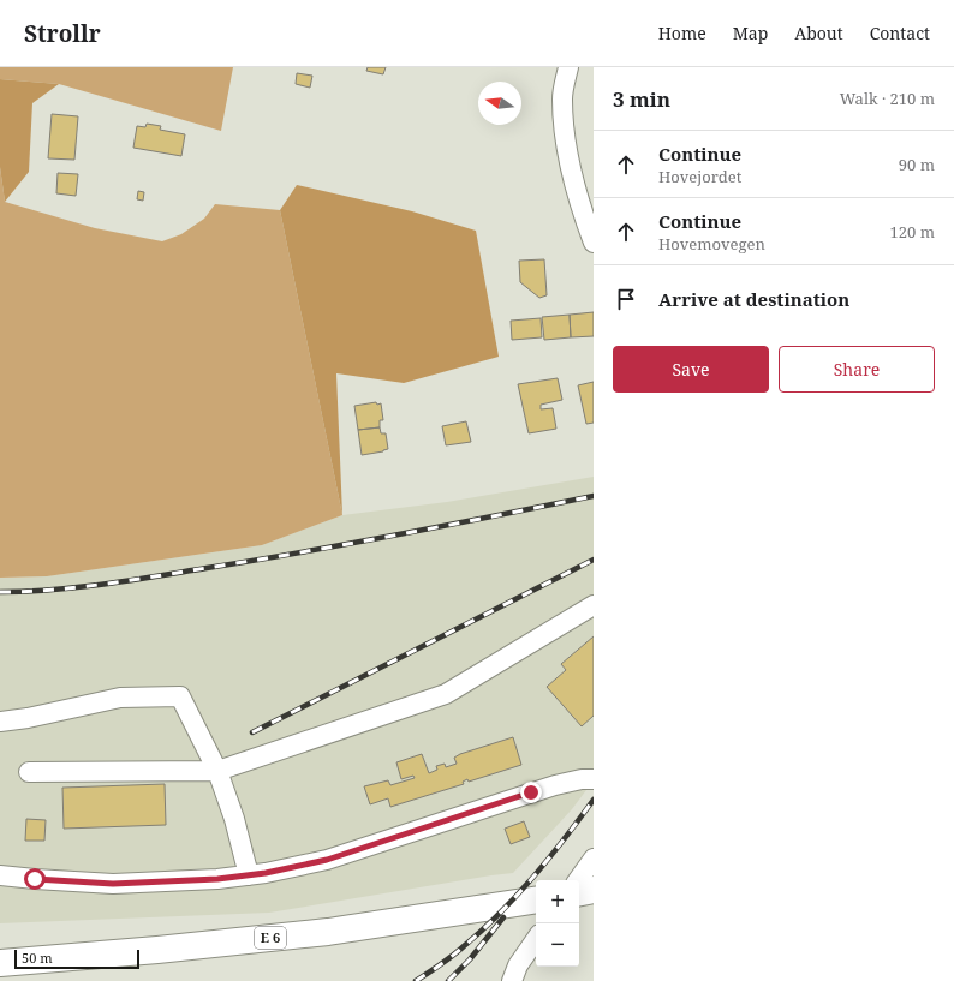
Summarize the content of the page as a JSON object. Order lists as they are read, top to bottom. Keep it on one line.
{"streets":{"highway":["E 6"]},"scale_bar":"50 m","north":"left","page":{"header":"Strollr","nav":["Home","Map","About","Contact"],"heading":["3 min","Walk · 210 m"],"list":[["Continue","Hovejordet","90 m"],["Continue","Hovemovegen","120 m"],"Arrive at destination"],"buttons":["Save","Share"],"map_buttons":["+","−"],"scale":"50 m"}}
